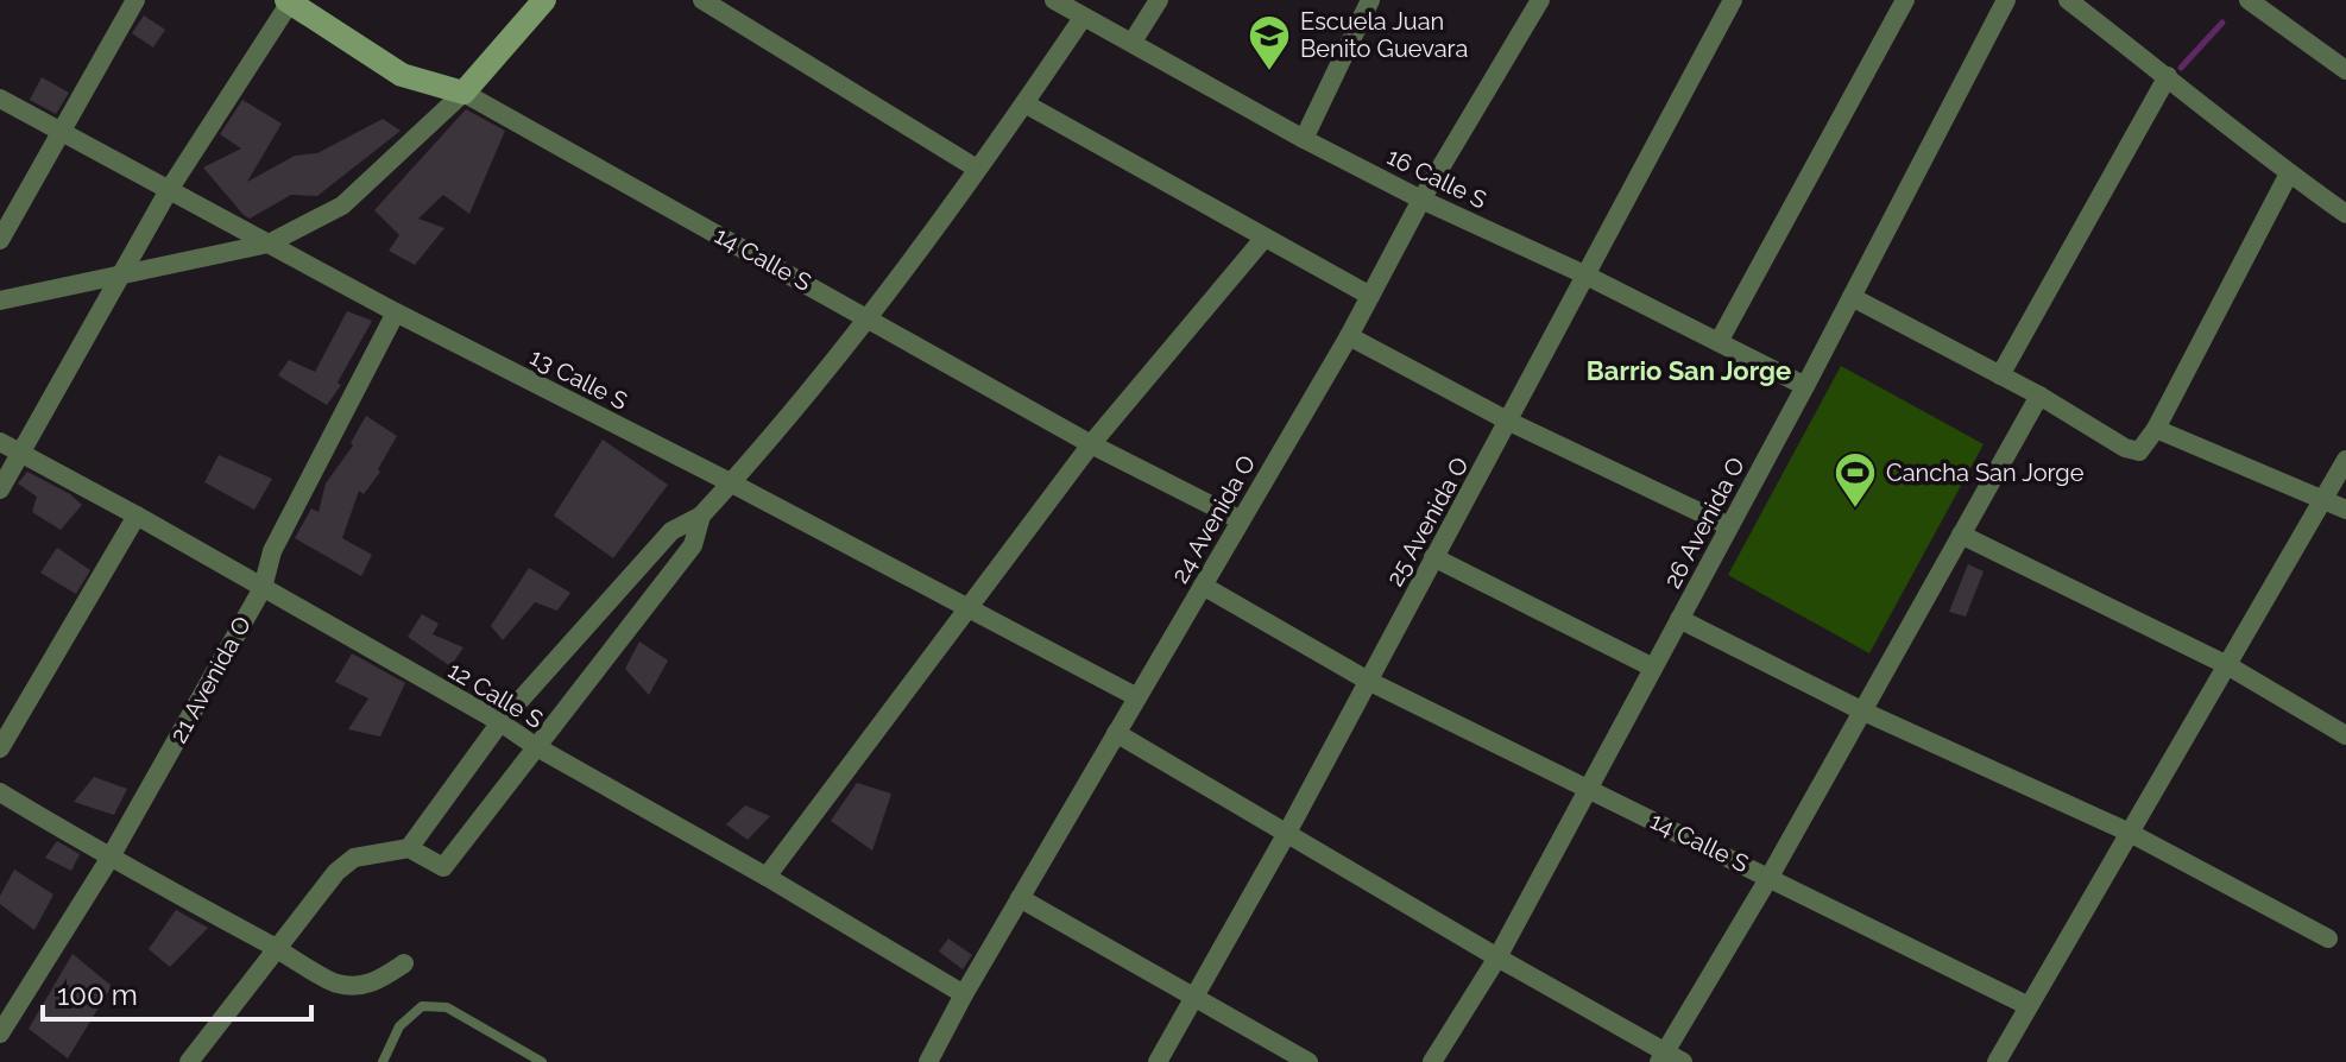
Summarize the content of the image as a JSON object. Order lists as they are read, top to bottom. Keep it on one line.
{"streets":{"street":["16 Calle S","14 Calle S","13 Calle S","24 Avenida O","25 Avenida O","26 Avenida O","21 Avenida O","12 Calle S"]},"crossings":[["16 Calle S","24 Avenida O"],["16 Calle S","25 Avenida O"],["16 Calle S","26 Avenida O"],["14 Calle S","24 Avenida O"],["14 Calle S","25 Avenida O"],["14 Calle S","26 Avenida O"],["13 Calle S","24 Avenida O"],["13 Calle S","21 Avenida O"],["24 Avenida O","12 Calle S"],["21 Avenida O","12 Calle S"]],"districts":["Barrio San Jorge"],"places":{"school or university":["Escuela Juan Benito Guevara"],"sports":["Cancha San Jorge"]},"scale_bar":"100 m"}
